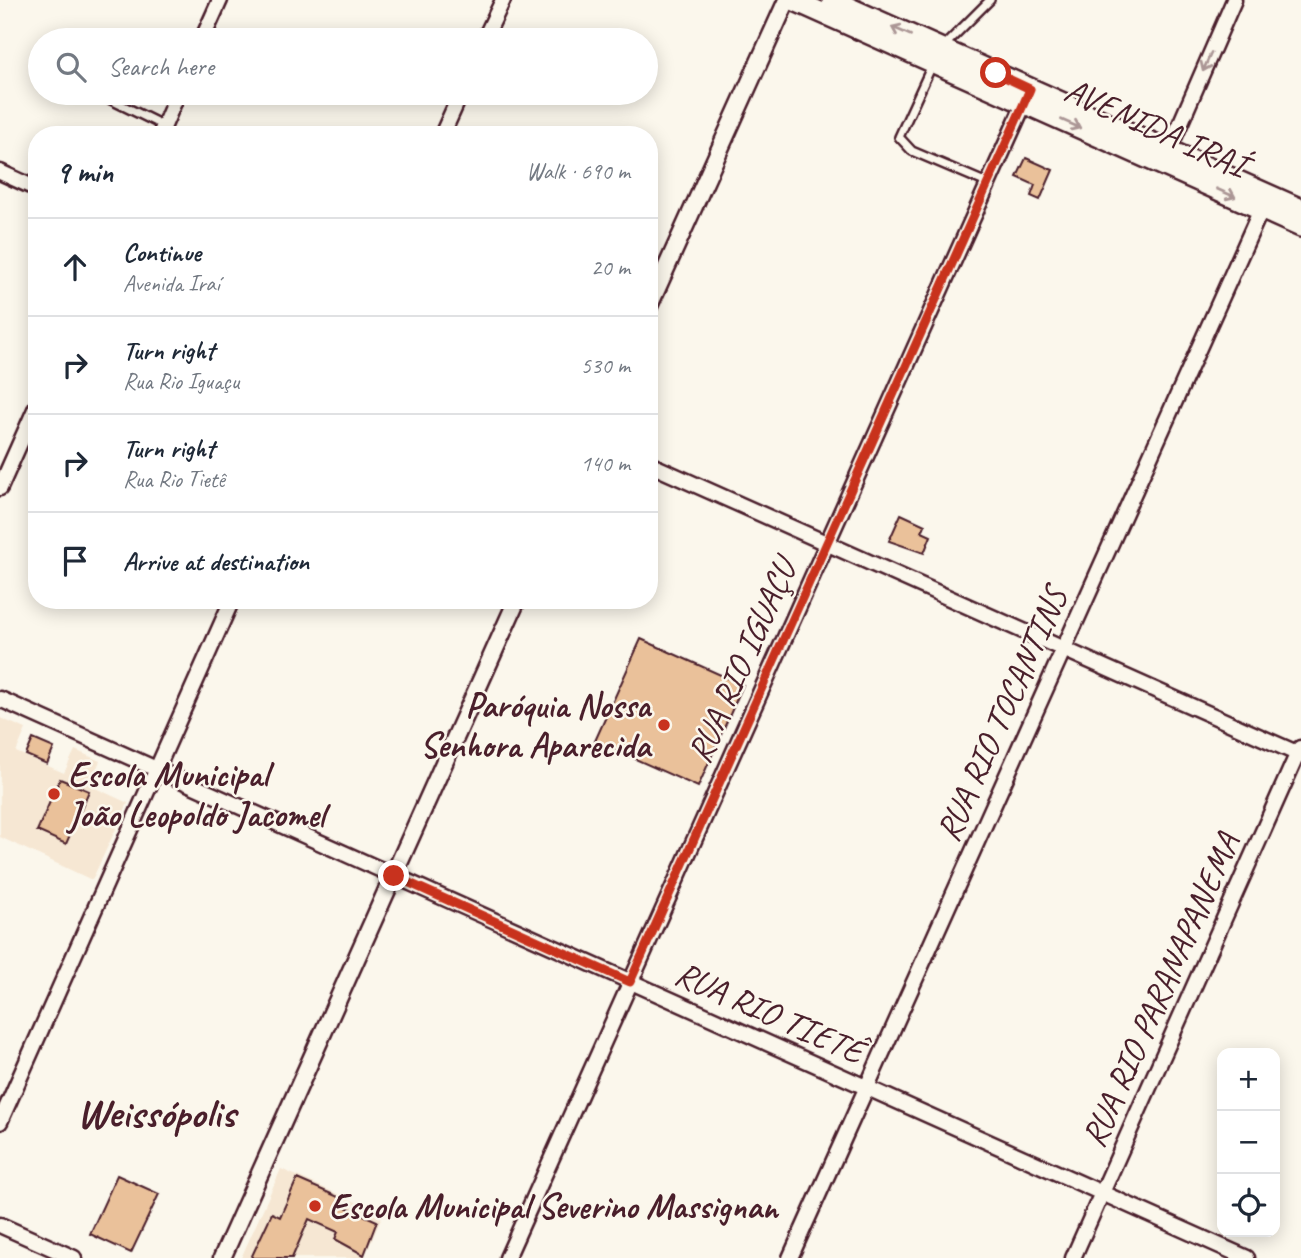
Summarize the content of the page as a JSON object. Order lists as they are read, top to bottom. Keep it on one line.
{"streets":{"main road":["AVENIDA IRAÍ"],"street":["RUA RIO IGUAÇU","RUA RIO TOCANTINS","RUA RIO PARANAPANEMA","RUA RIO TIETÊ"]},"crossings":[["AVENIDA IRAÍ","RUA RIO IGUAÇU"],["AVENIDA IRAÍ","RUA RIO TOCANTINS"],["RUA RIO IGUAÇU","RUA RIO TIETÊ"],["RUA RIO TOCANTINS","RUA RIO TIETÊ"],["RUA RIO PARANAPANEMA","RUA RIO TIETÊ"]],"districts":["Weissópolis"],"places":["Paróquia Nossa Senhora Aparecida","Escola Municipal João Leopoldo Jacomel","Escola Municipal Severino Massignan"],"page":{"search":"Search here","heading":["9 min","Walk · 690 m"],"list":[["Continue","Avenida Iraí","20 m"],["Turn right","Rua Rio Iguaçu","530 m"],["Turn right","Rua Rio Tietê","140 m"],"Arrive at destination"],"map_buttons":["+","−"]}}
